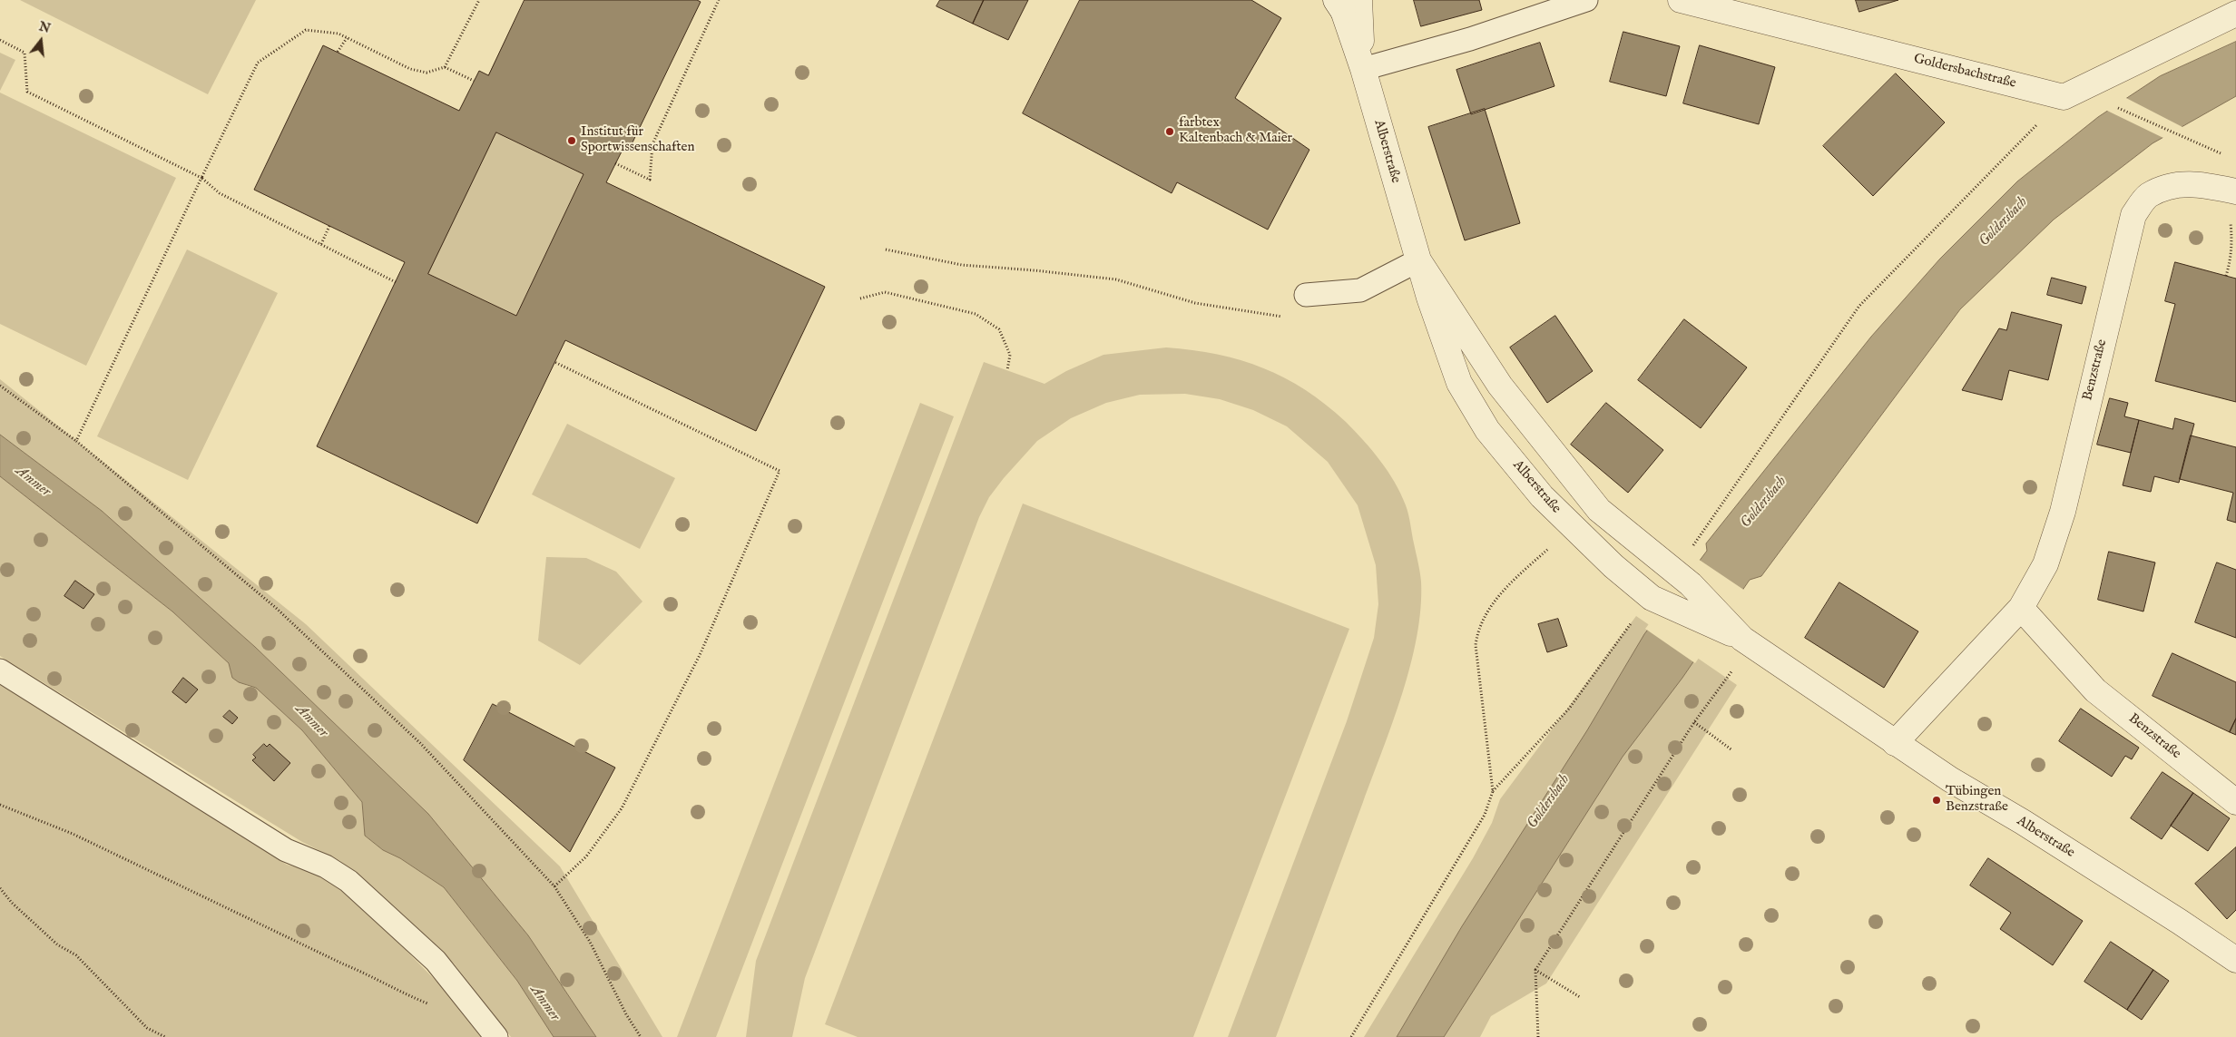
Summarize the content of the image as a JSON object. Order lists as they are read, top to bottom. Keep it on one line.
{"streets":{"street":["Goldersbachstraße","Alberstraße","Benzstraße"]},"crossings":[["Alberstraße","Benzstraße"]],"water":["Goldersbach","Ammer"],"places":["farbtex Kaltenbach & Maier","Institut für Sportwissenschaften","Tübingen Benzstraße"],"north":"top"}
